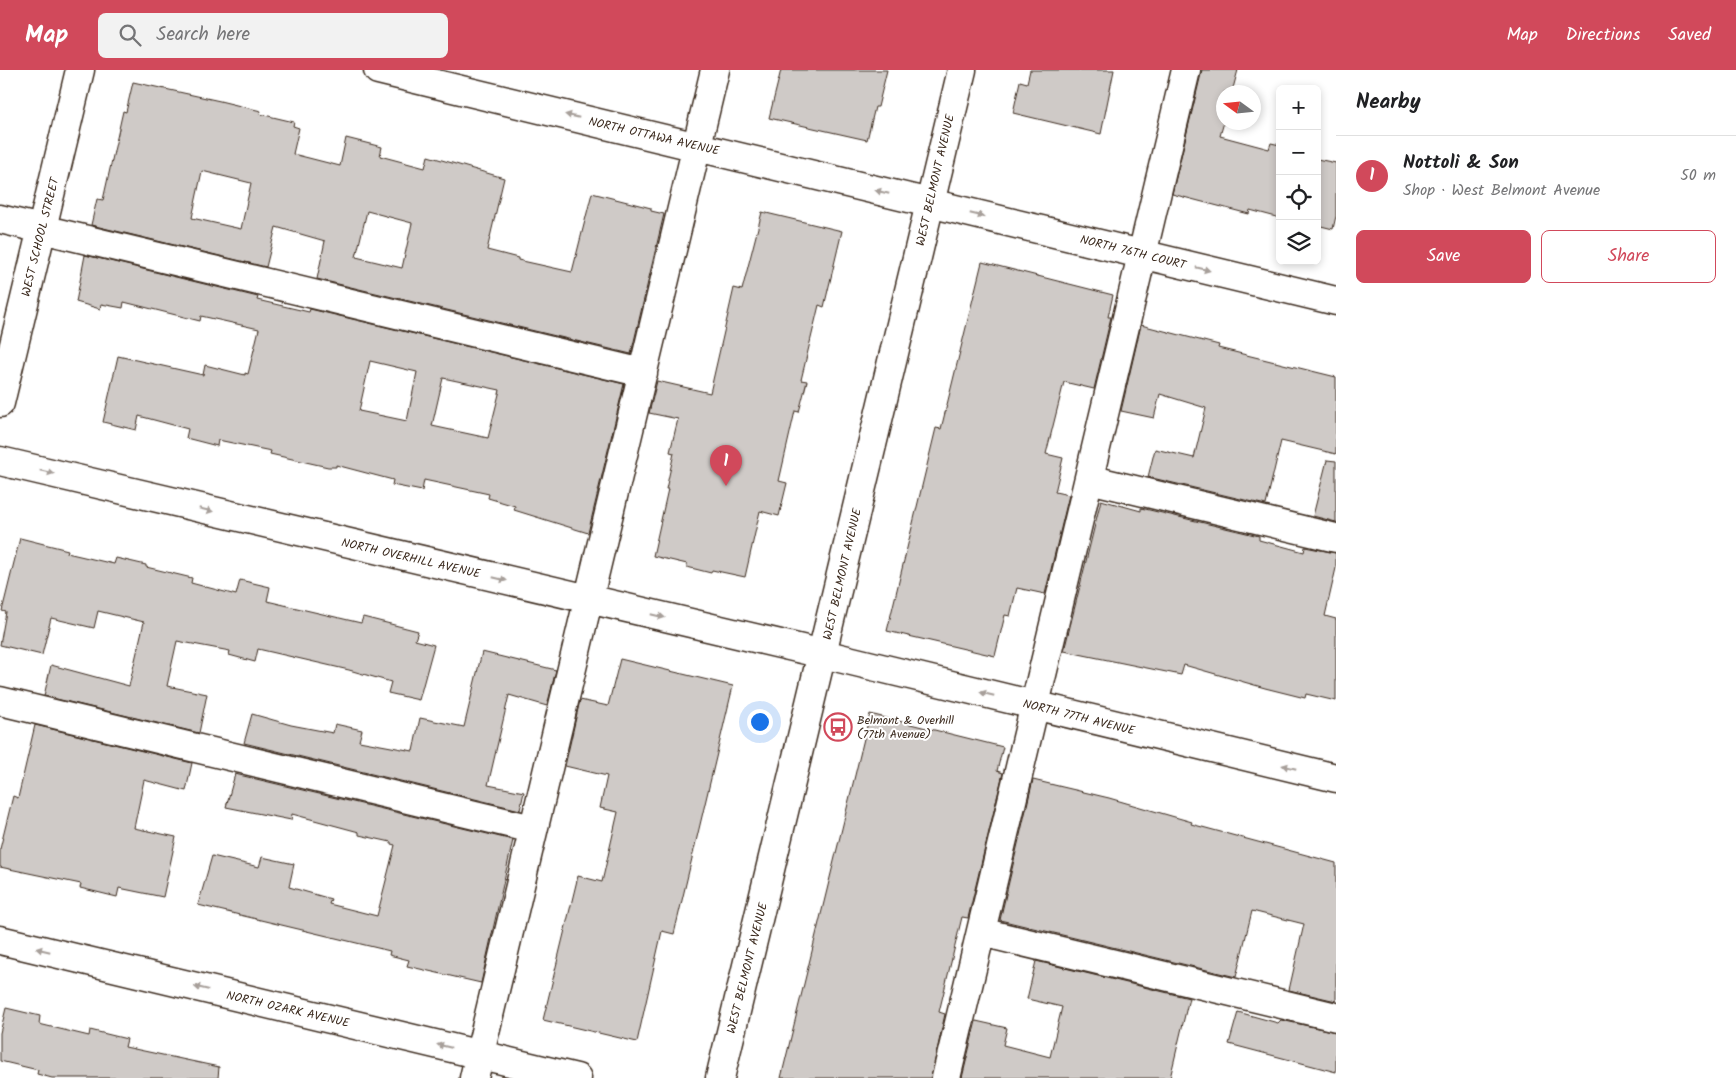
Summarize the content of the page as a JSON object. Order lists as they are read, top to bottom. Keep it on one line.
{"streets":{"street":["NORTH OTTAWA AVENUE","WEST BELMONT AVENUE","WEST SCHOOL STREET","NORTH 76TH COURT","NORTH OVERHILL AVENUE","NORTH 77TH AVENUE","NORTH OZARK AVENUE"]},"crossings":[["NORTH OTTAWA AVENUE","WEST BELMONT AVENUE"],["NORTH OTTAWA AVENUE","NORTH 76TH COURT"],["WEST BELMONT AVENUE","NORTH 76TH COURT"],["WEST BELMONT AVENUE","NORTH OVERHILL AVENUE"],["WEST BELMONT AVENUE","NORTH 77TH AVENUE"],["NORTH OVERHILL AVENUE","NORTH 77TH AVENUE"]],"places":{"bus stop":["Belmont & Overhill (77th Avenue)"]},"north":"left","page":{"header":"Map","search":"Search here","nav":["Map","Directions","Saved"],"heading":"Nearby","map_buttons":["+","−"],"list":[{"mark":"1","name":"Nottoli & Son","note":"Shop · West Belmont Avenue","value":"50 m"}],"buttons":["Save","Share"],"pins":"1"}}
